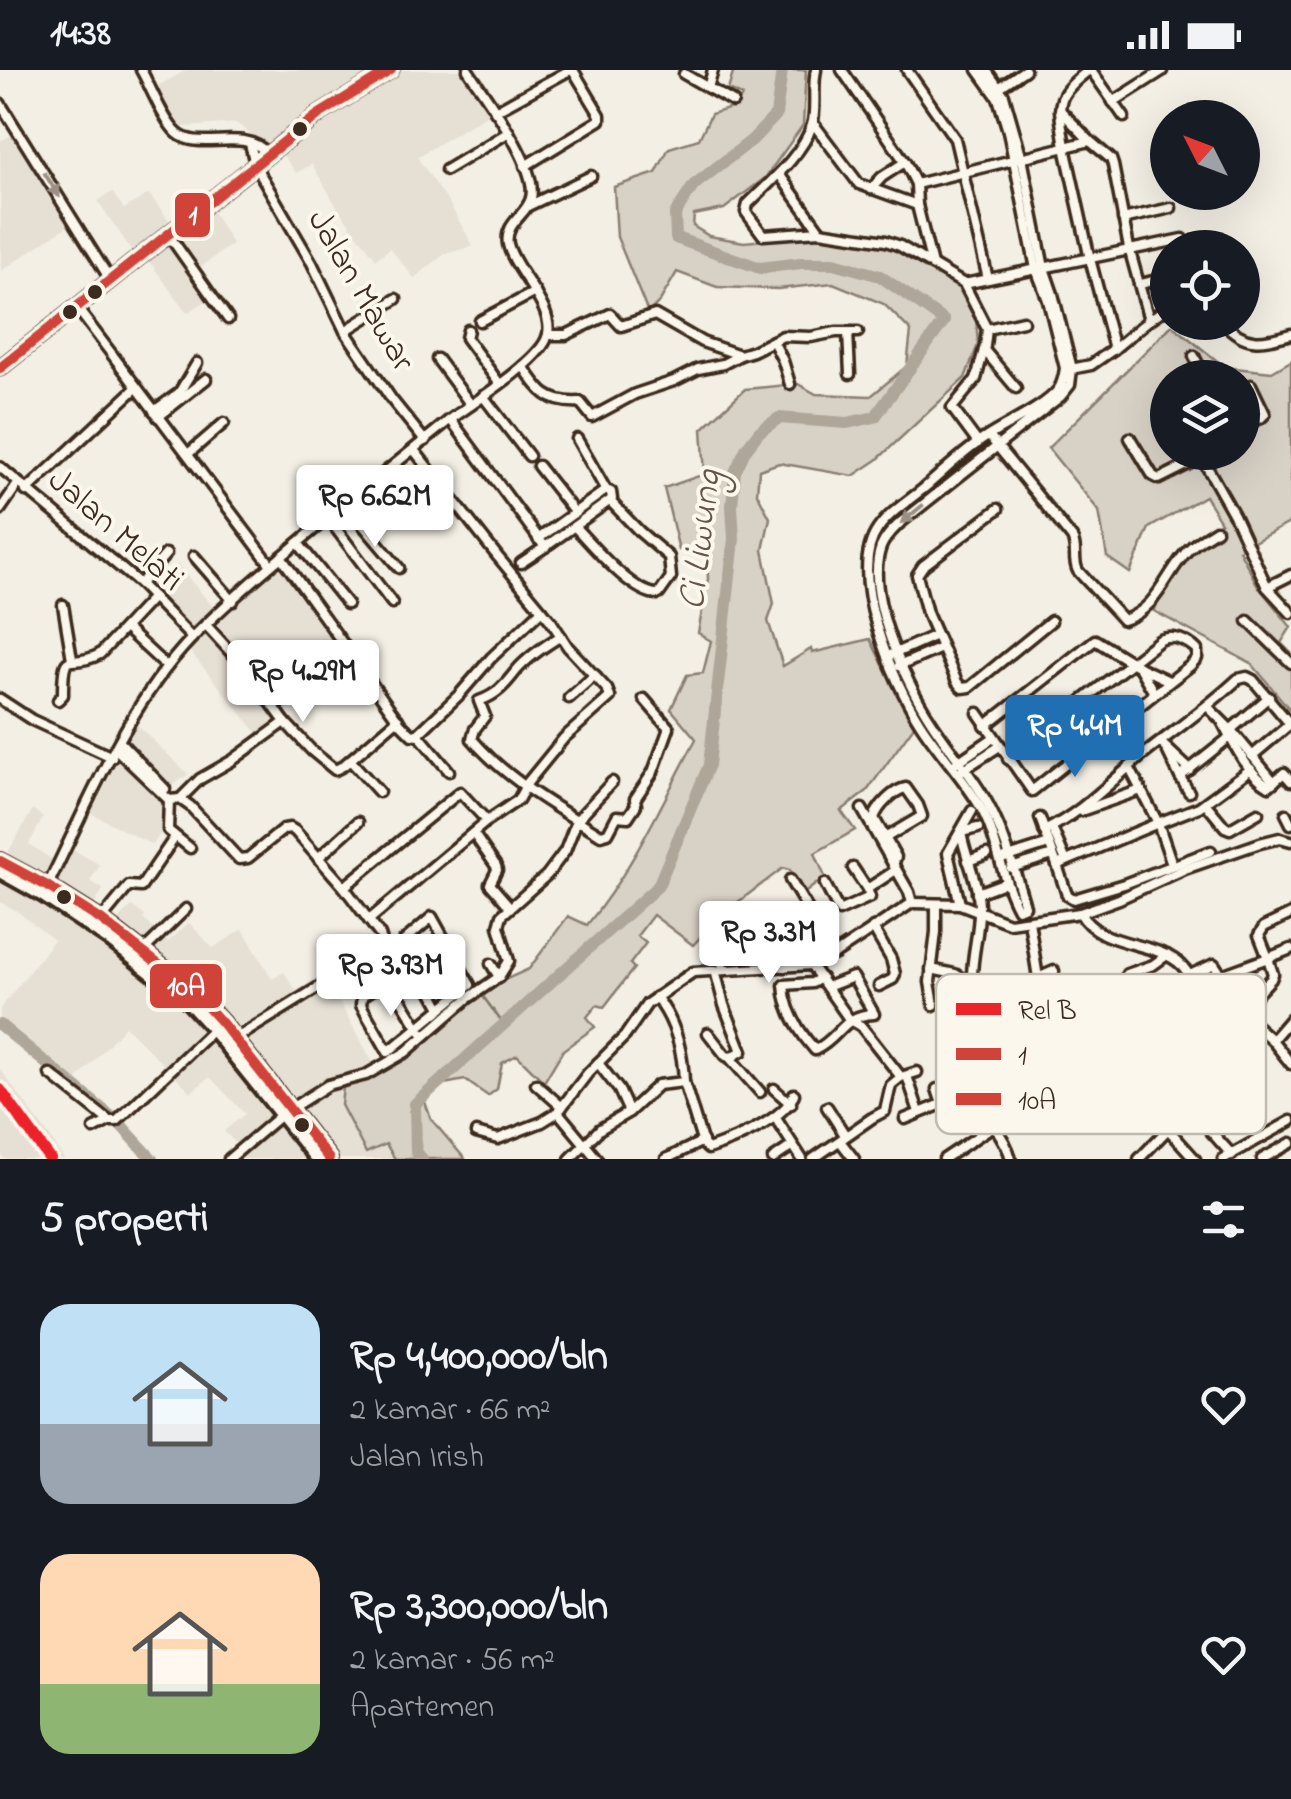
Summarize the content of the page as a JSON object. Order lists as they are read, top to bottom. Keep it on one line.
{"streets":{"street":["Jalan Mawar","Jalan Melati"]},"water":["Ci Liwung"],"lines":["transit line 1","transit line 10A","rail line B"],"legend":["Rel B","1","10A"],"north":"top left","page":{"status":"14:38","price":["Rp 6.62M","Rp 4.29M","Rp 4.4M","Rp 3.3M","Rp 3.93M"],"heading":"5 properti","list":[{"name":"Rp 4,400,000/bln","note":"2 kamar · 66 m² · Jalan Irish"},{"name":"Rp 3,300,000/bln","note":"2 kamar · 56 m² · Apartemen"}]}}
